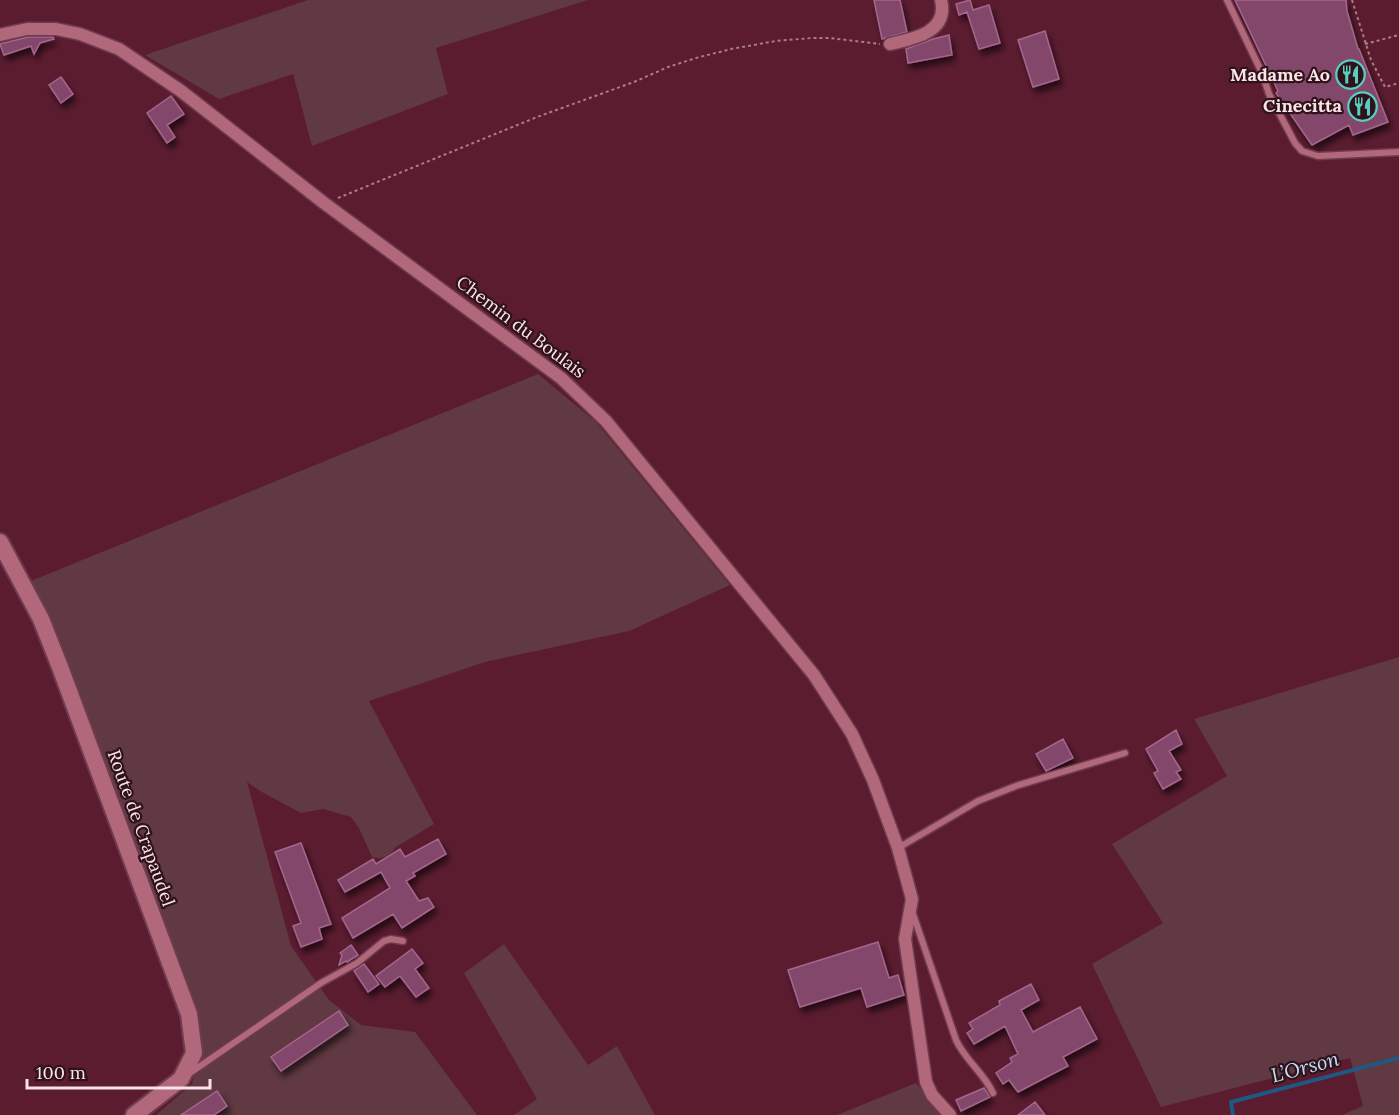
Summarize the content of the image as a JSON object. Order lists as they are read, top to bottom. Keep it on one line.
{"streets":{"street":["Chemin du Boulais","Route de Crapaudel"]},"water":["L’Orson"],"places":{"restaurant":["Madame Ao","Cinecitta"]},"scale_bar":"100 m"}
